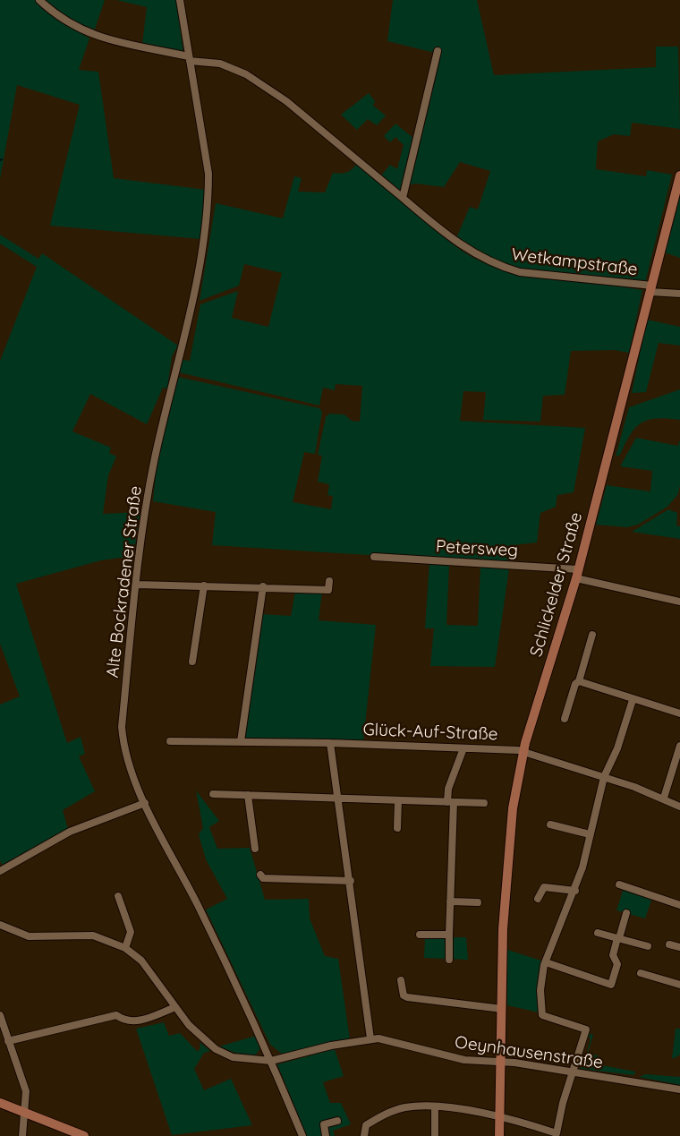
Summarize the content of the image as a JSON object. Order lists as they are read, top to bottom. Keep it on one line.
{"streets":{"main road":["Schlickelder Straße"],"street":["Wetkampstraße","Petersweg","Alte Bockradener Straße","Glück-Auf-Straße","Oeynhausenstraße"]},"crossings":[["Wetkampstraße","Alte Bockradener Straße"],["Wetkampstraße","Schlickelder Straße"],["Petersweg","Schlickelder Straße"],["Alte Bockradener Straße","Oeynhausenstraße"],["Schlickelder Straße","Glück-Auf-Straße"],["Schlickelder Straße","Oeynhausenstraße"]]}
